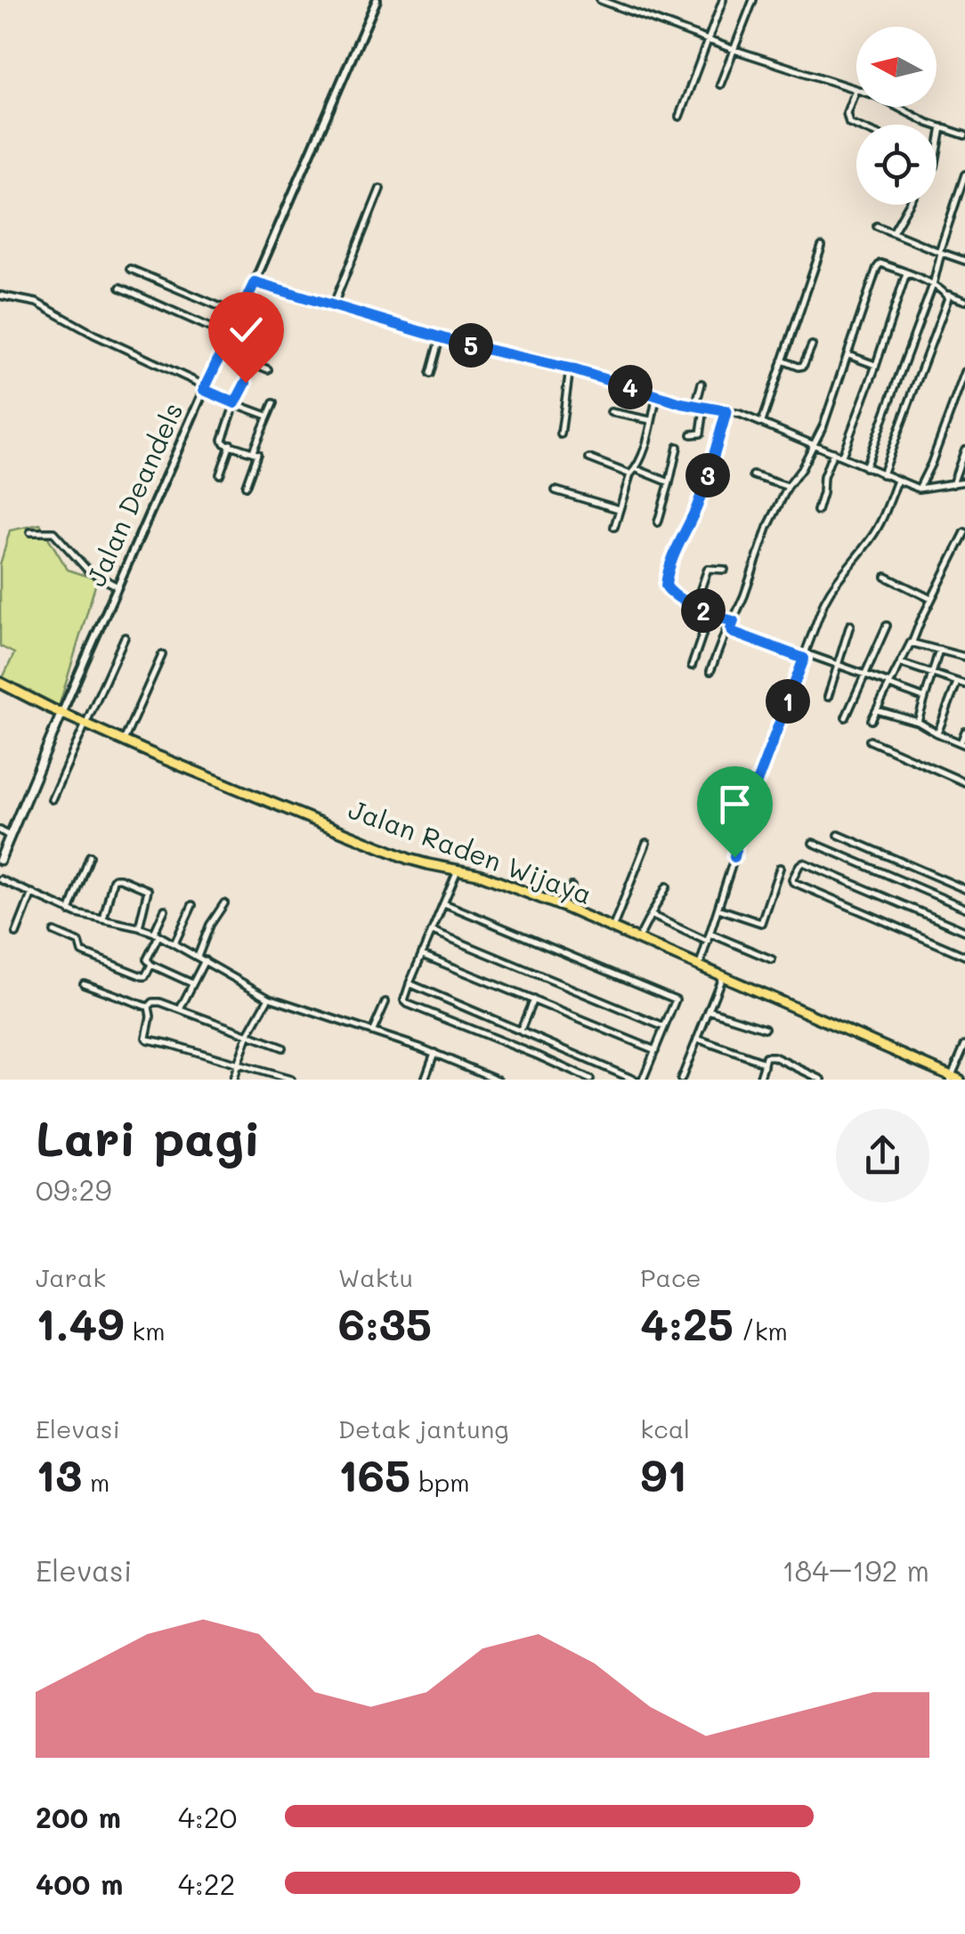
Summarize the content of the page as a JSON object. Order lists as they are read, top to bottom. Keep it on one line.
{"streets":{"highway":["Jalan Raden Wijaya"],"street":["Jalan Deandels"]},"crossings":[["Jalan Deandels","Jalan Raden Wijaya"]],"north":"left","page":{"pins":["5","4","3","2","1"],"heading":["Lari pagi","09:29"],"stats":[["Jarak","1.49 km"],["Waktu","6:35"],["Pace","4:25 /km"],["Elevasi","13 m"],["Detak jantung","165 bpm"],["kcal","91"]],"chart":["Elevasi","184–192 m"],"list":[{"name":"200 m","note":"4:20"},{"name":"400 m","note":"4:22"}]}}
